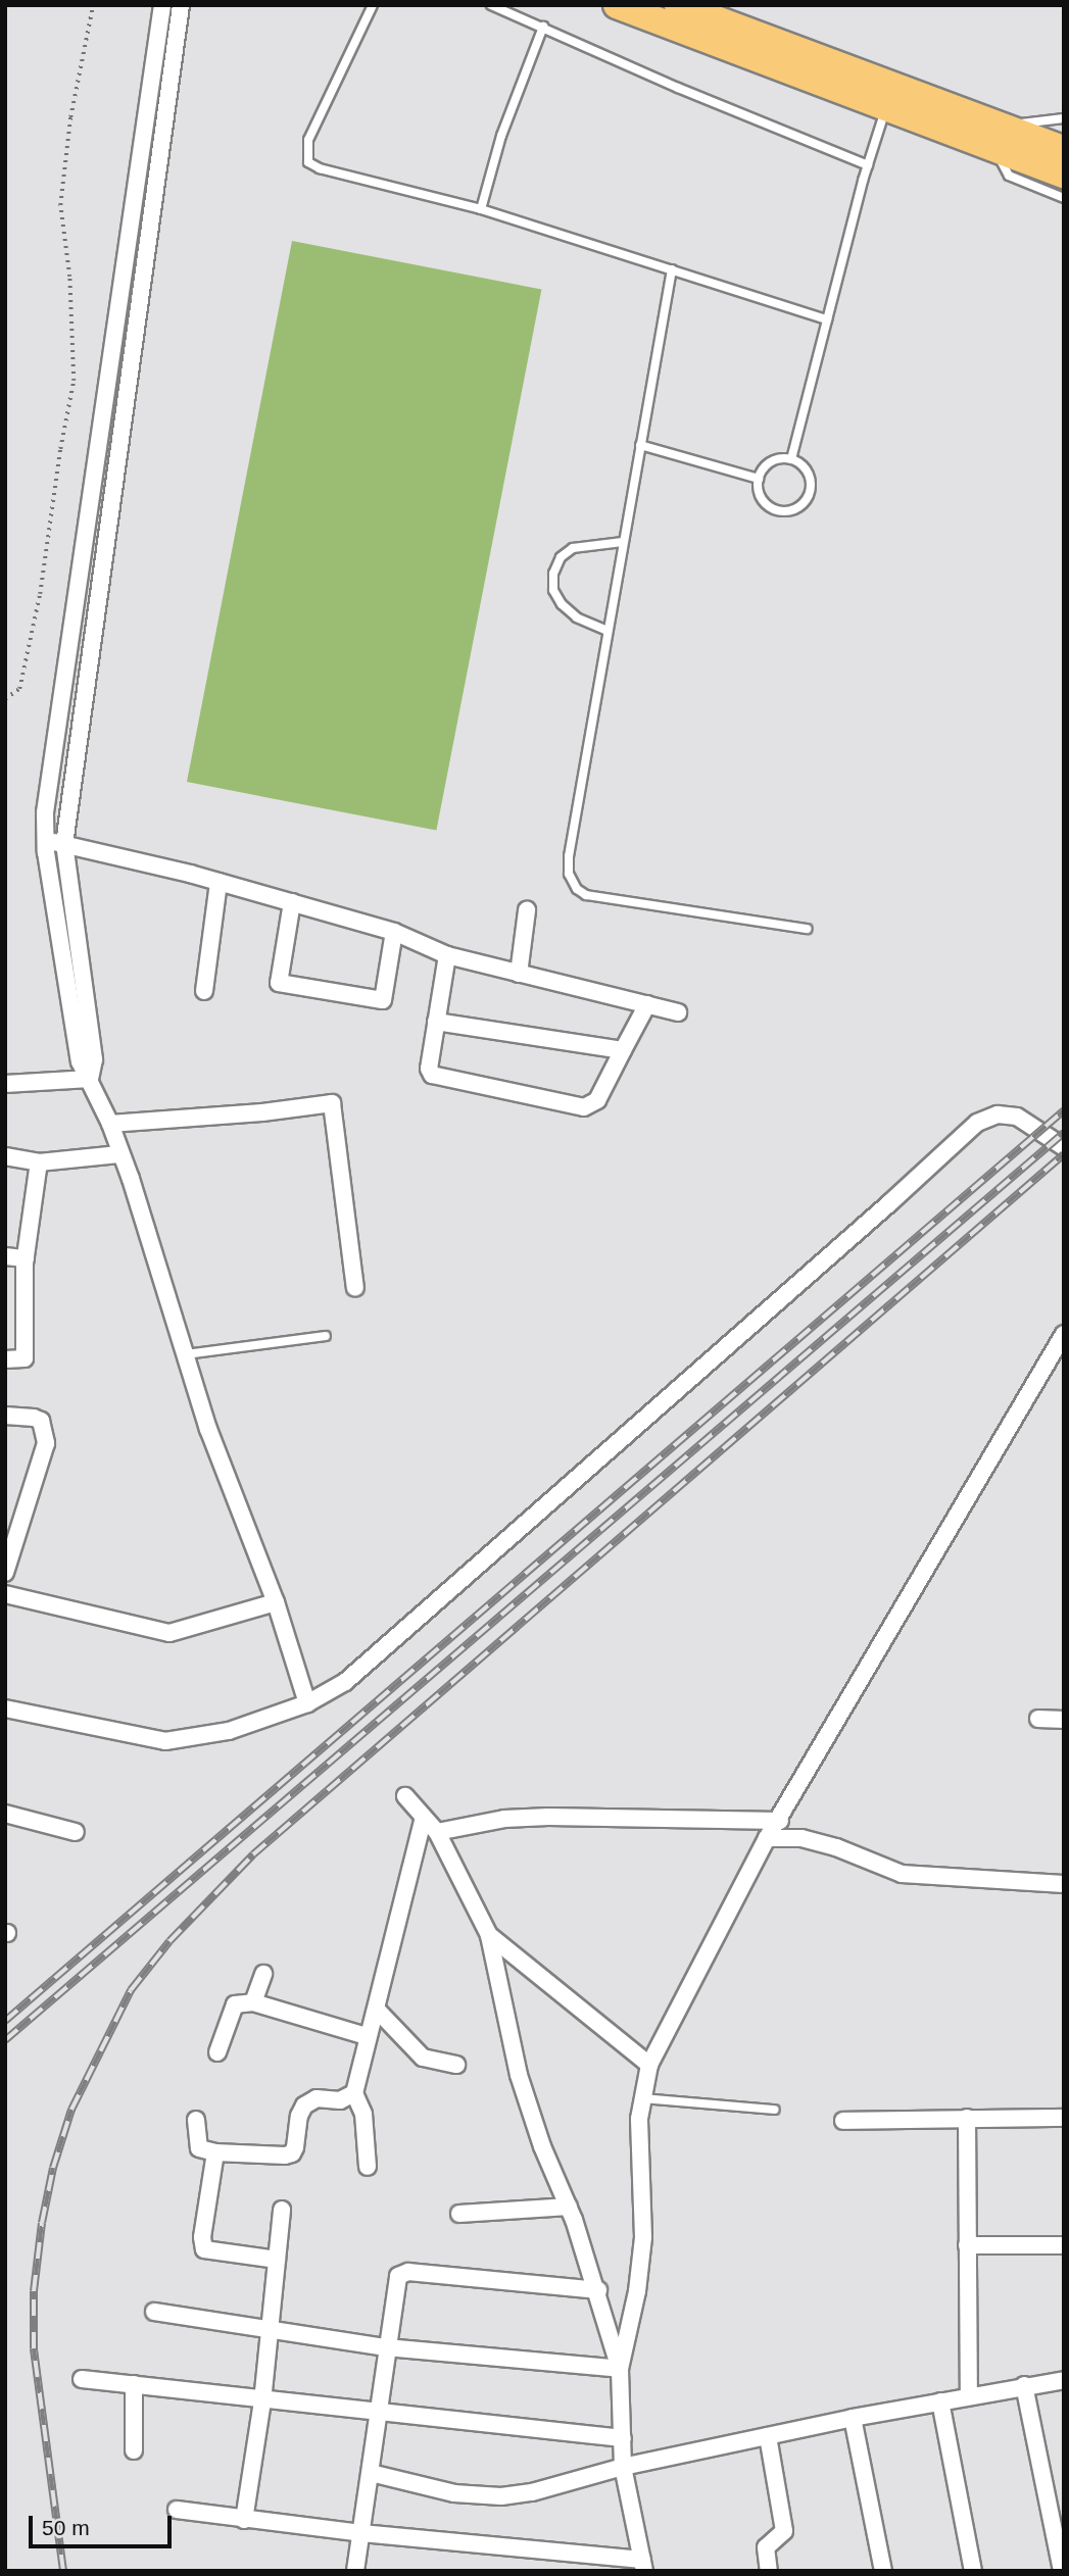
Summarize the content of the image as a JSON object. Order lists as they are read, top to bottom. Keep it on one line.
{"scale_bar":"50 m"}
